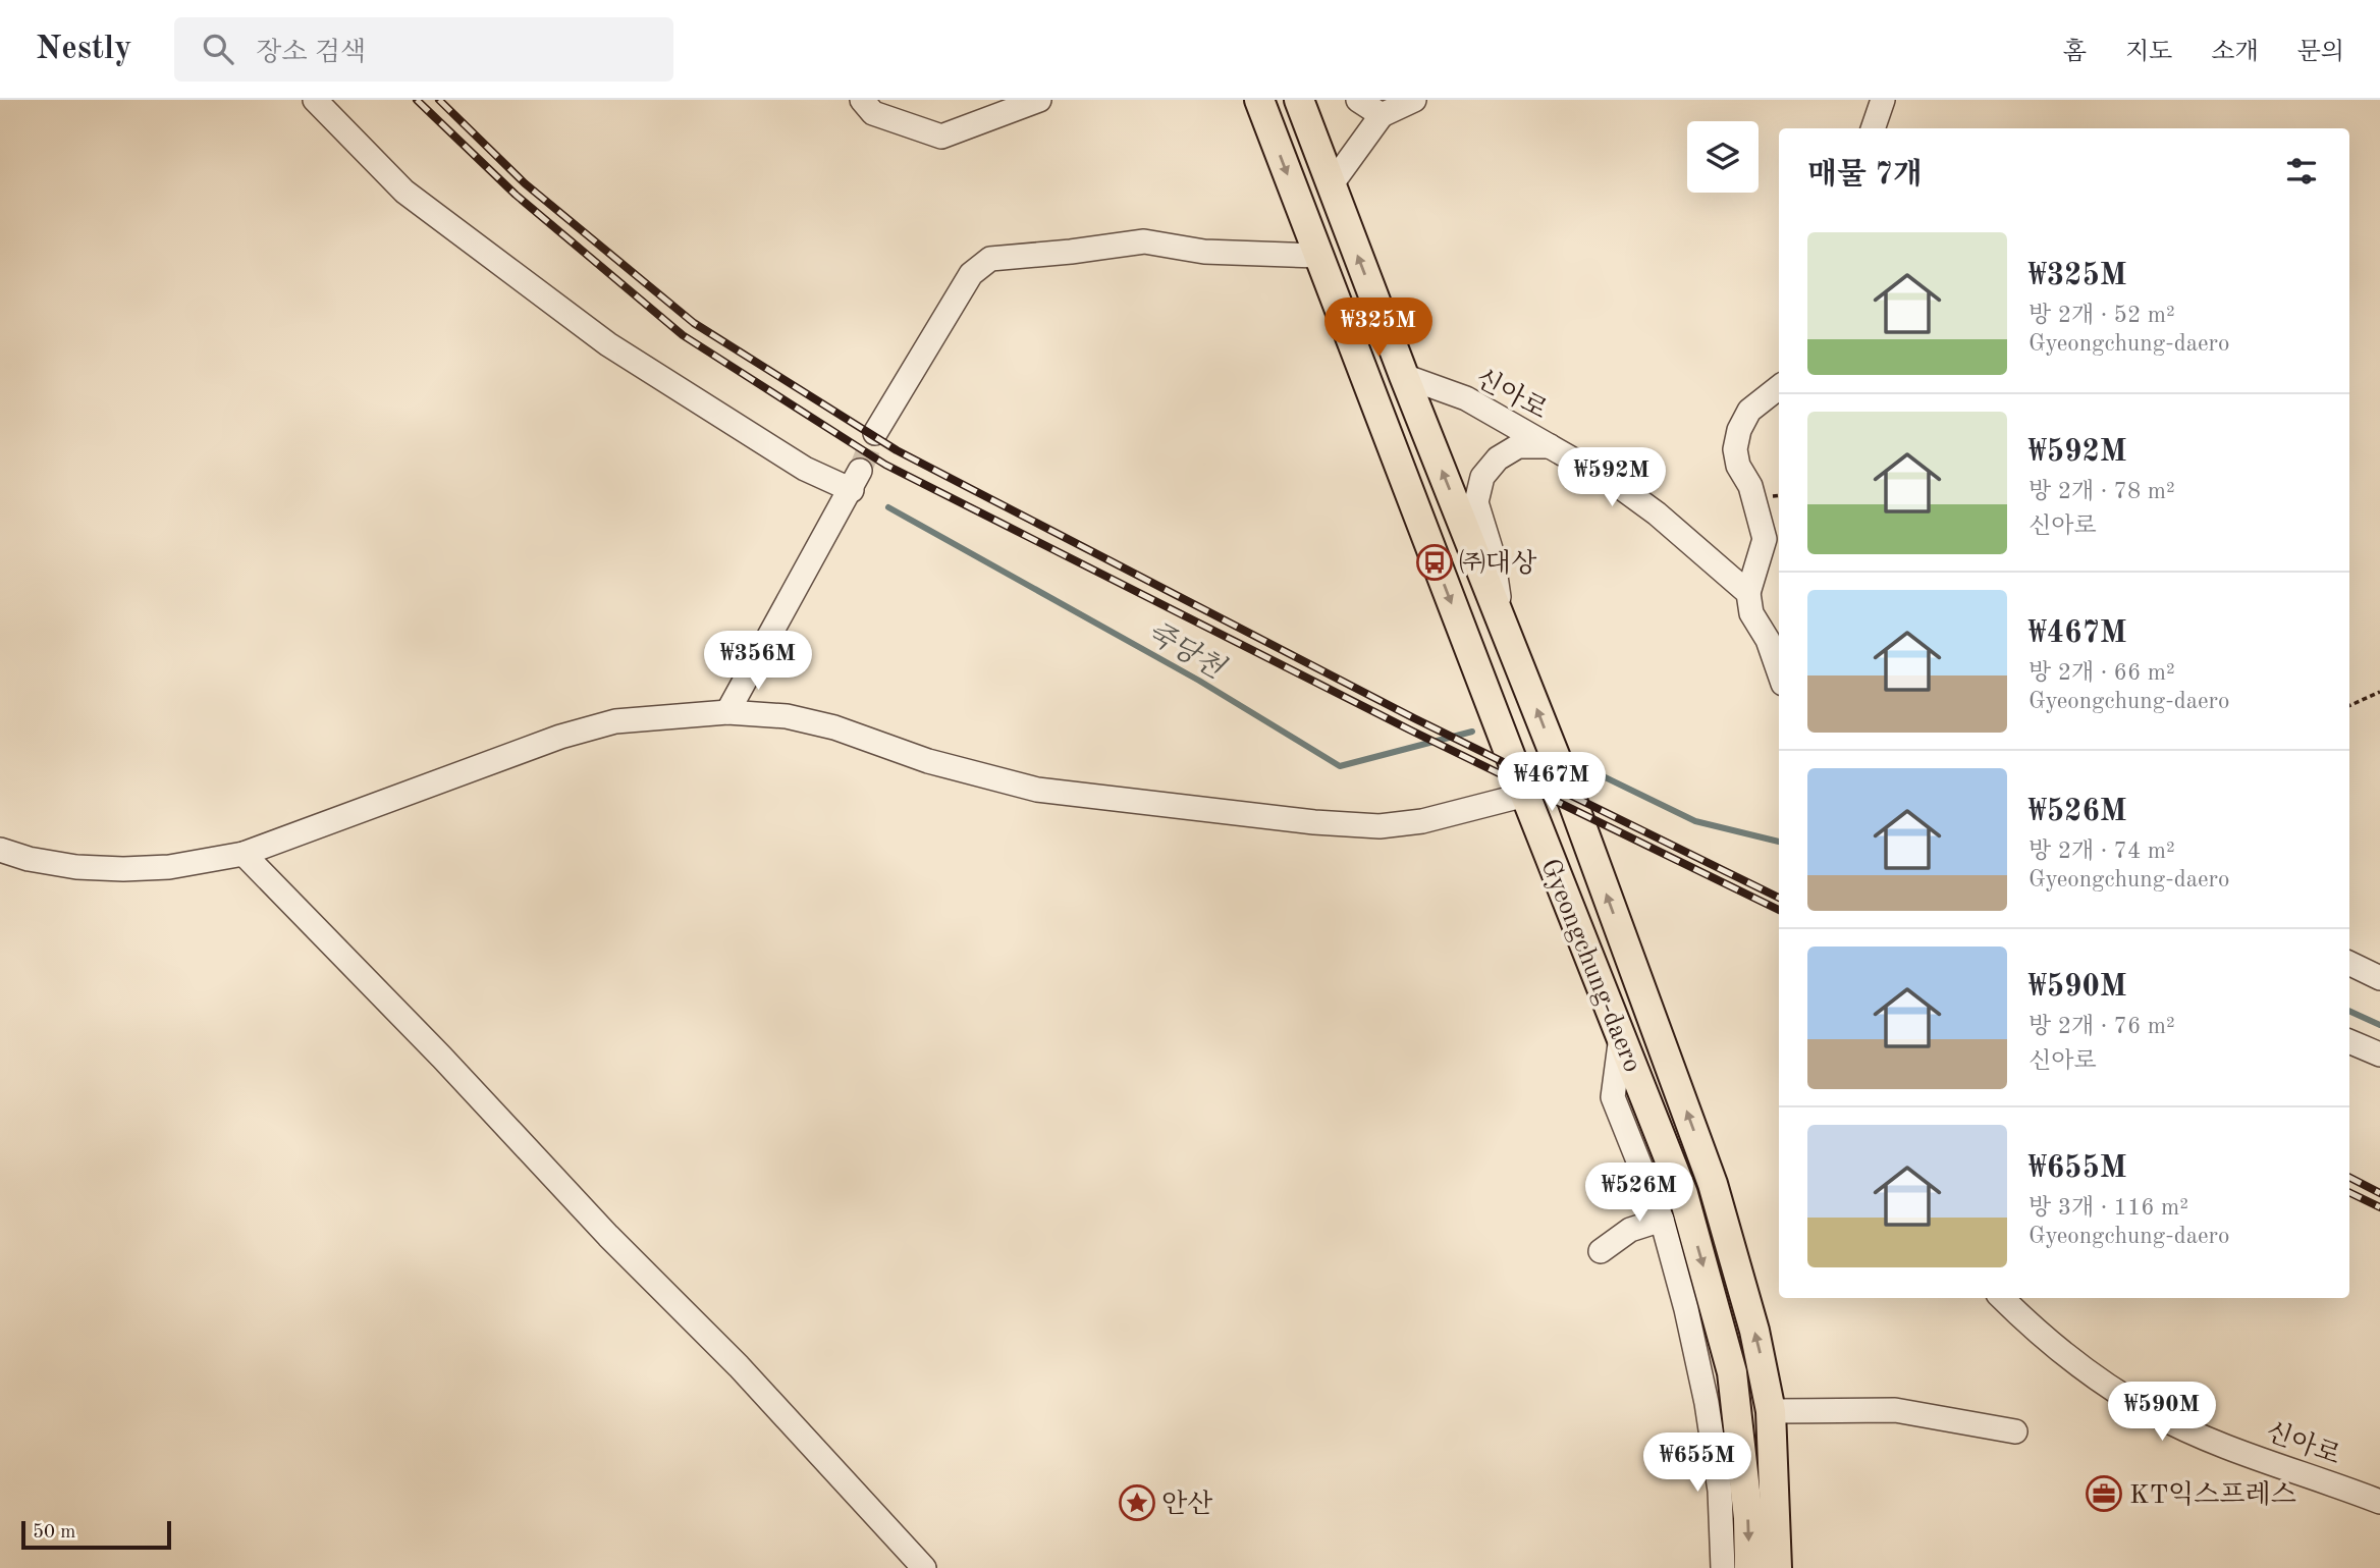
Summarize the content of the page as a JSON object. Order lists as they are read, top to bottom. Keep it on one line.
{"streets":{"main road":["Gyeongchung-daero"],"street":["신아로"]},"crossings":[["신아로","Gyeongchung-daero"]],"water":["죽당천"],"places":{"bus stop":["㈜대상"],"office":["KT익스프레스"],"place":["안산"]},"scale_bar":"50 m","page":{"header":"Nestly","search":"장소 검색","nav":["홈","지도","소개","문의"],"heading":"매물 7개","list":[{"name":"₩325M","note":"방 2개 · 52 m² · Gyeongchung-daero"},{"name":"₩592M","note":"방 2개 · 78 m² · 신아로"},{"name":"₩467M","note":"방 2개 · 66 m² · Gyeongchung-daero"},{"name":"₩526M","note":"방 2개 · 74 m² · Gyeongchung-daero"},{"name":"₩590M","note":"방 2개 · 76 m² · 신아로"},{"name":"₩655M","note":"방 3개 · 116 m² · Gyeongchung-daero"}],"price":["₩325M","₩592M","₩356M","₩467M","₩526M","₩590M","₩655M"],"scale":"50 m"}}
